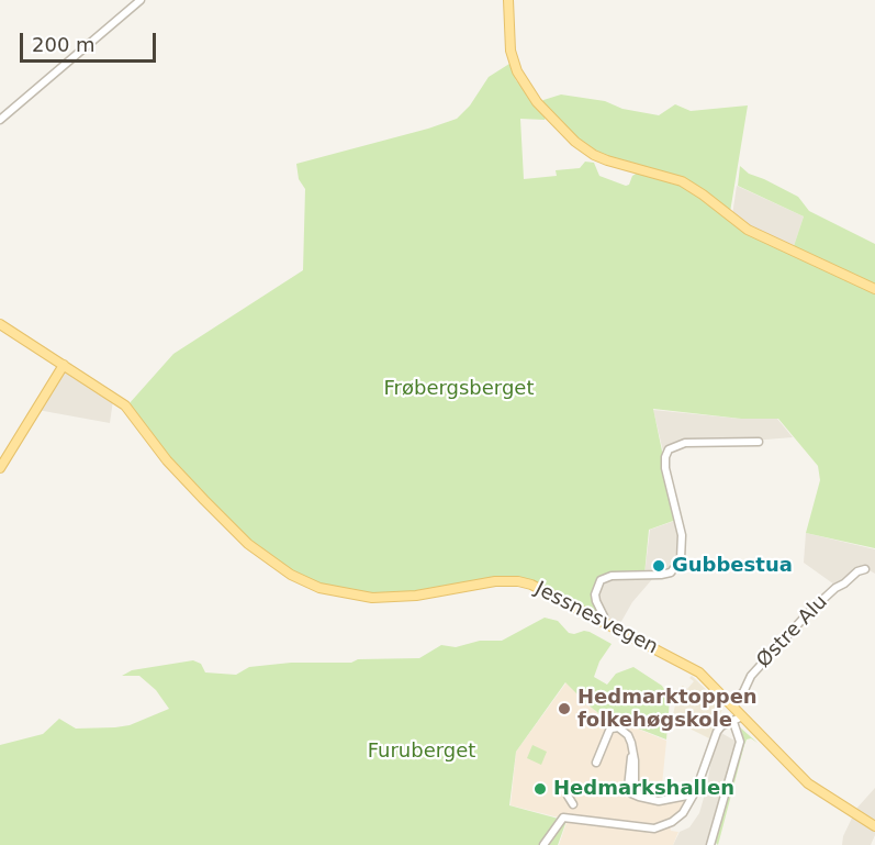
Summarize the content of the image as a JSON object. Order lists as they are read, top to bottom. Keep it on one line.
{"streets":{"main road":["Jessnesvegen"],"street":["Østre Alu"]},"crossings":[["Jessnesvegen","Østre Alu"]],"parks":["Frøbergsberget","Furuberget"],"places":["Gubbestua","Hedmarktoppen folkehøgskole","Hedmarkshallen"],"scale_bar":"200 m"}
